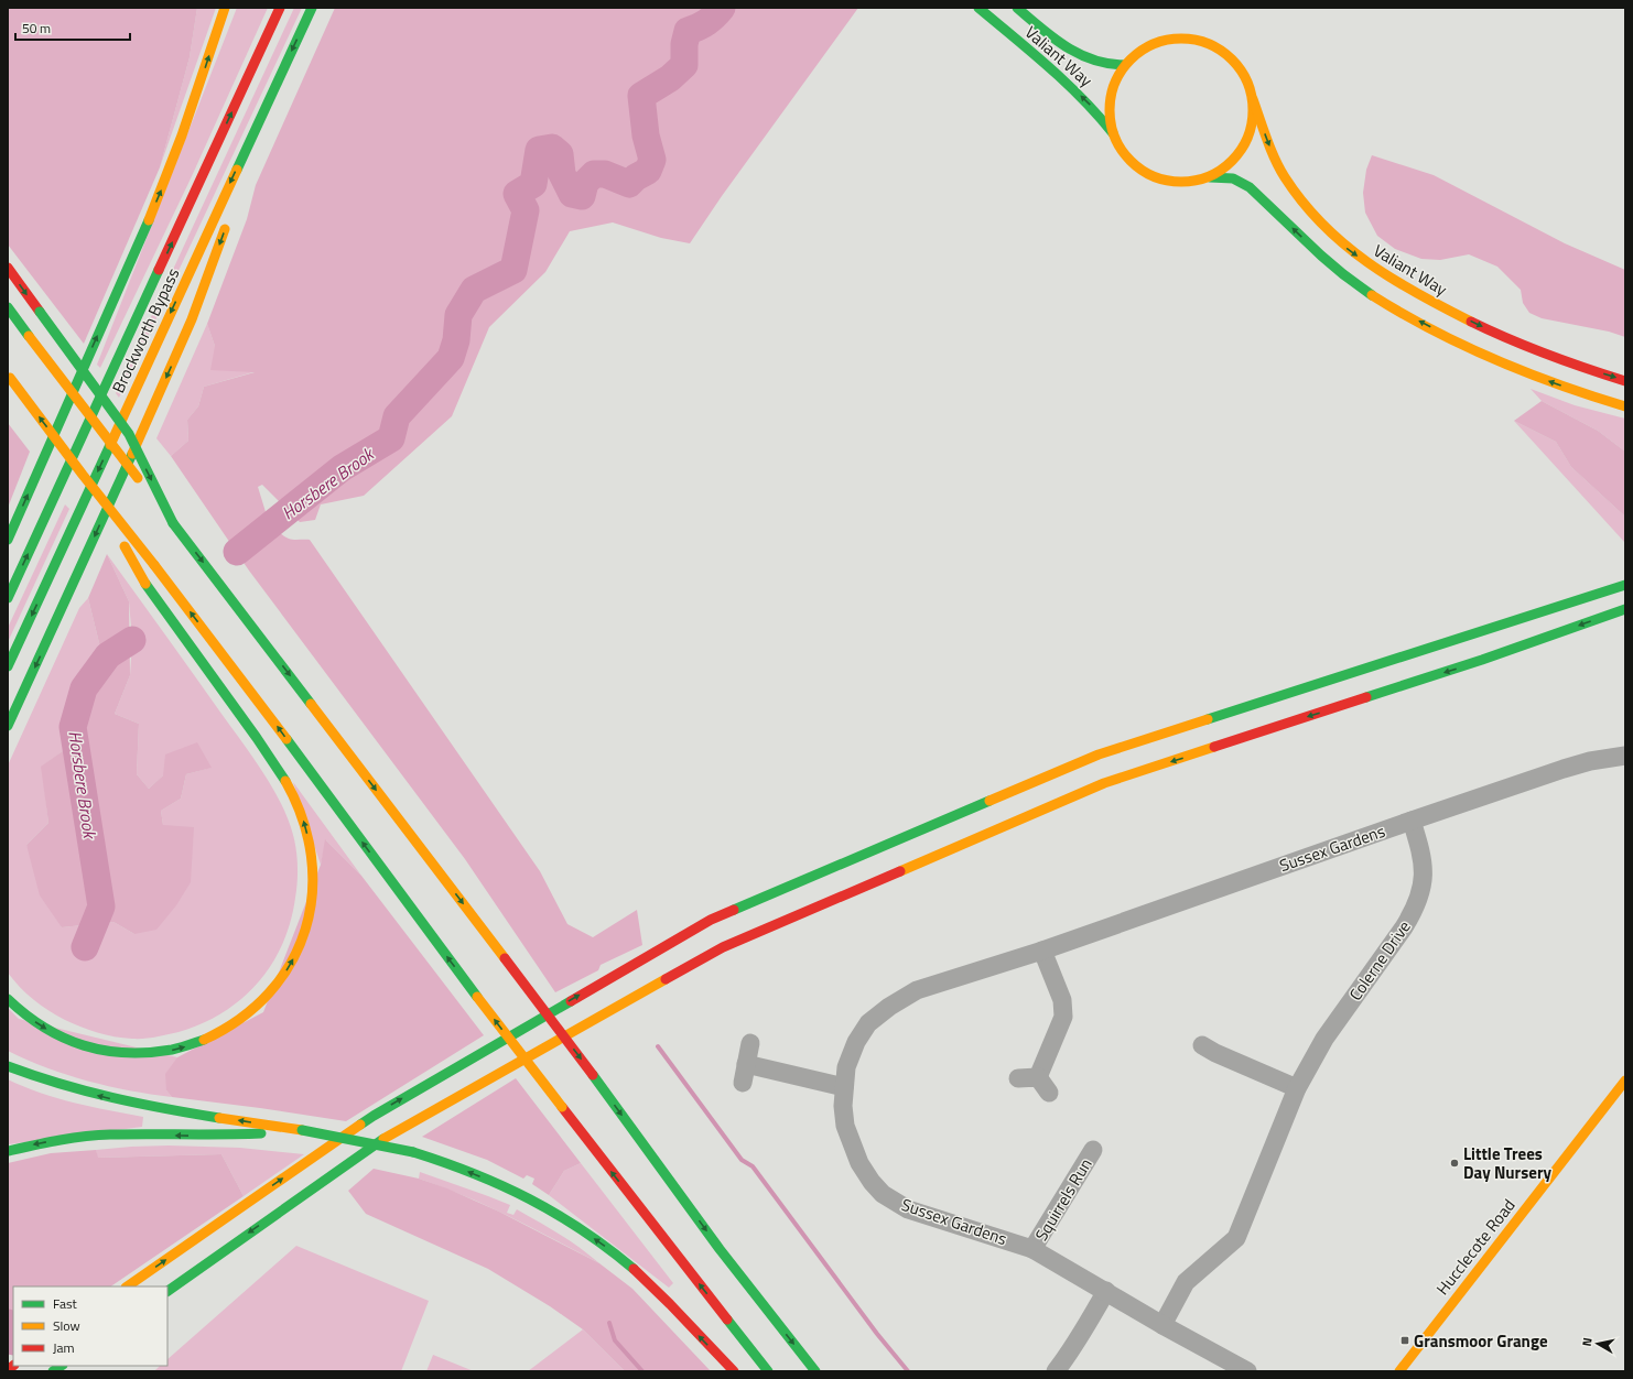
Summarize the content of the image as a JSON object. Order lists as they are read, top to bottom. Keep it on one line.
{"streets":{"main road":["Valiant Way","Brockworth Bypass","Hucclecote Road"],"street":["Sussex Gardens","Colerne Drive","Squirrels Run"]},"crossings":[["Sussex Gardens","Colerne Drive"],["Sussex Gardens","Squirrels Run"]],"water":["Horsbere Brook"],"places":{"other":["Little Trees Day Nursery"],"transit":["Gransmoor Grange"]},"legend":["Fast","Slow","Jam"],"scale_bar":"50 m","north":"left"}
